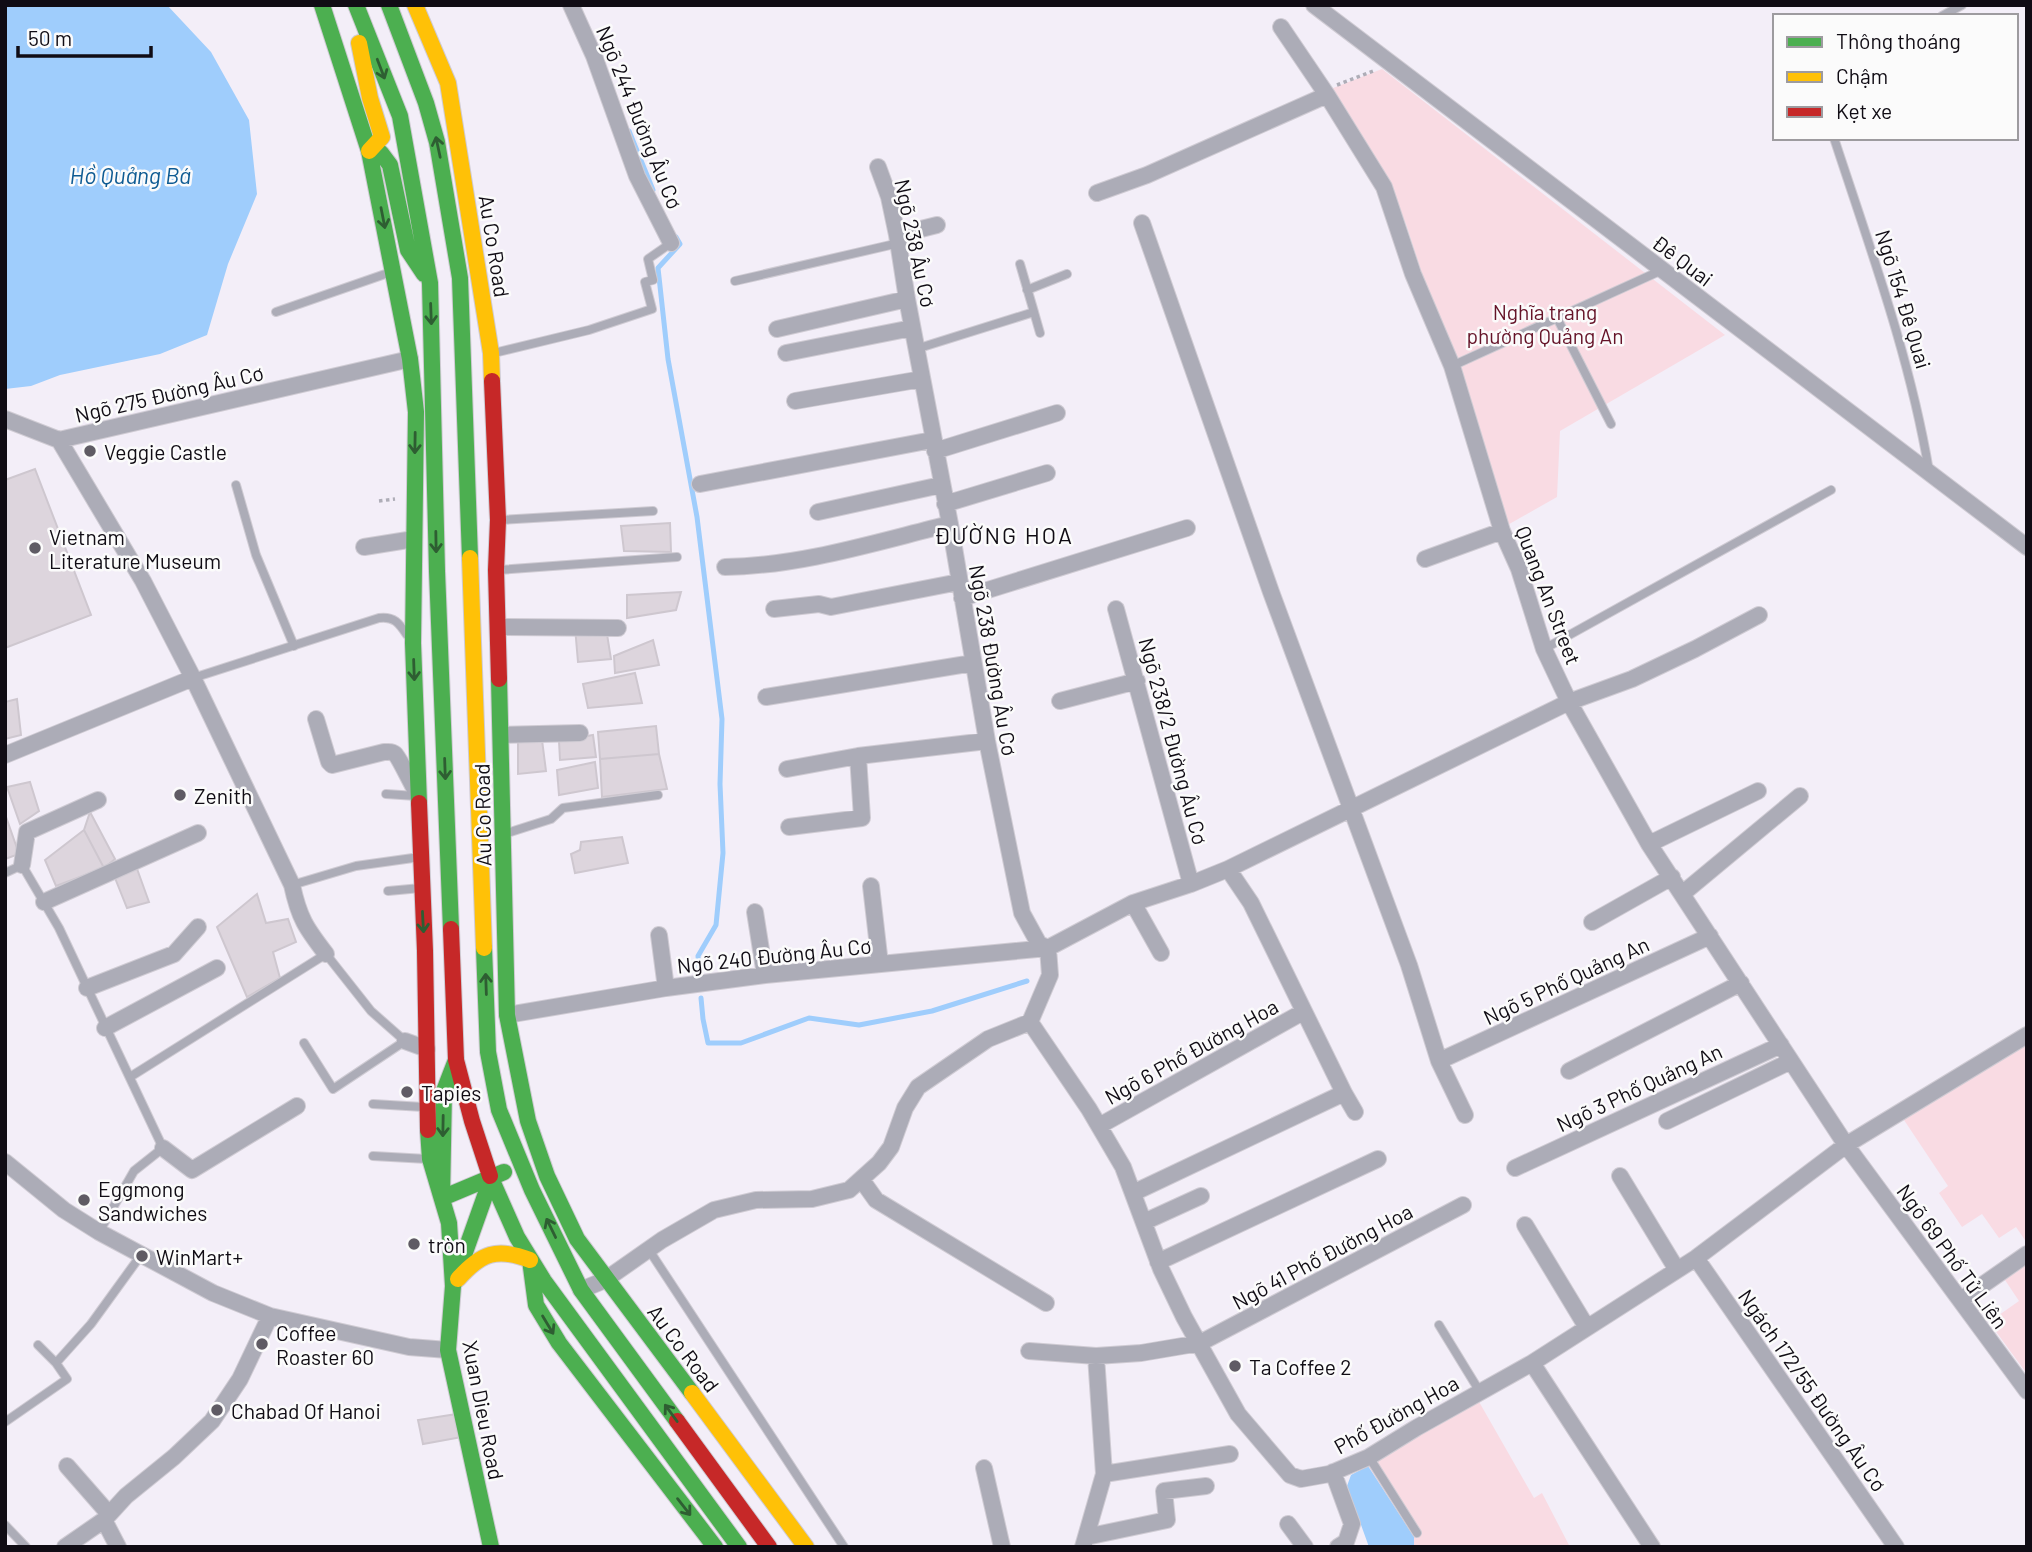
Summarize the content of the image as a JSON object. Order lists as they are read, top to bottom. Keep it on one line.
{"streets":{"main road":["Au Co Road","Xuan Dieu Road"],"street":["Ngõ 244 Đường Âu Cơ","Ngõ 238 Âu Cơ","Đê Quai","Ngõ 275 Đường Âu Cơ","Quang An Street","Ngõ 238 Đường Âu Cơ","Ngõ 238/2 Đường Âu Cơ","Ngõ 240 Đường Âu Cơ","Ngõ 5 Phố Quảng An","Ngõ 6 Phố Đường Hoa","Ngõ 3 Phố Quảng An","Ngõ 41 Phố Đường Hoa","Ngõ 69 Phố Tử Liên","Ngách 172/55 Đường Âu Cơ","Phố Đường Hoa"],"lane":["Ngõ 154 Đê Quai"]},"crossings":[["Ngõ 244 Đường Âu Cơ","Au Co Road"],["Ngõ 238 Âu Cơ","Ngõ 238 Đường Âu Cơ"],["Au Co Road","Ngõ 240 Đường Âu Cơ"],["Đê Quai","Ngõ 154 Đê Quai"],["Quang An Street","Ngõ 5 Phố Quảng An"],["Quang An Street","Ngõ 3 Phố Quảng An"],["Quang An Street","Ngõ 69 Phố Tử Liên"],["Quang An Street","Phố Đường Hoa"],["Ngõ 238 Đường Âu Cơ","Ngõ 240 Đường Âu Cơ"],["Ngõ 6 Phố Đường Hoa","Phố Đường Hoa"],["Ngõ 41 Phố Đường Hoa","Phố Đường Hoa"],["Ngõ 69 Phố Tử Liên","Phố Đường Hoa"],["Ngách 172/55 Đường Âu Cơ","Phố Đường Hoa"]],"districts":["ĐƯỜNG HOA"],"water":["Hồ Quảng Bá"],"parks":["Nghĩa trang phường Quảng An"],"places":["Veggie Castle","Vietnam Literature Museum","Zenith","Tapies","Eggmong Sandwiches","tròn","WinMart+","Coffee Roaster 60","Ta Coffee 2","Chabad Of Hanoi"],"legend":["Thông thoáng","Chậm","Kẹt xe"],"scale_bar":"50 m"}
